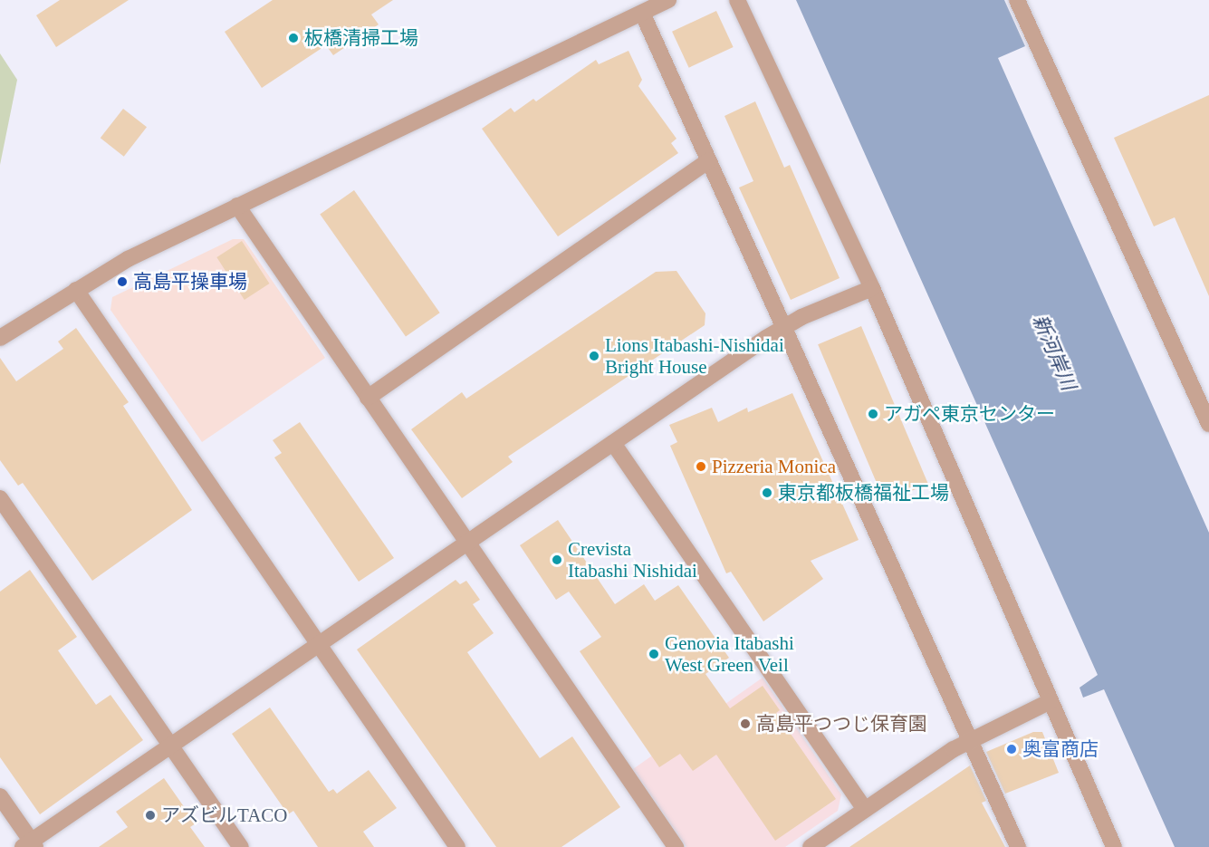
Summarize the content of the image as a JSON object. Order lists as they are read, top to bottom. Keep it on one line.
{"water":["新河岸川"],"places":["板橋清掃工場","高島平操車場","Lions Itabashi-Nishidai Bright House","アガペ東京センター","Pizzeria Monica","東京都板橋福祉工場","Crevista Itabashi Nishidai","Genovia Itabashi West Green Veil","高島平つつじ保育園","奥富商店","アズビルTACO"]}
